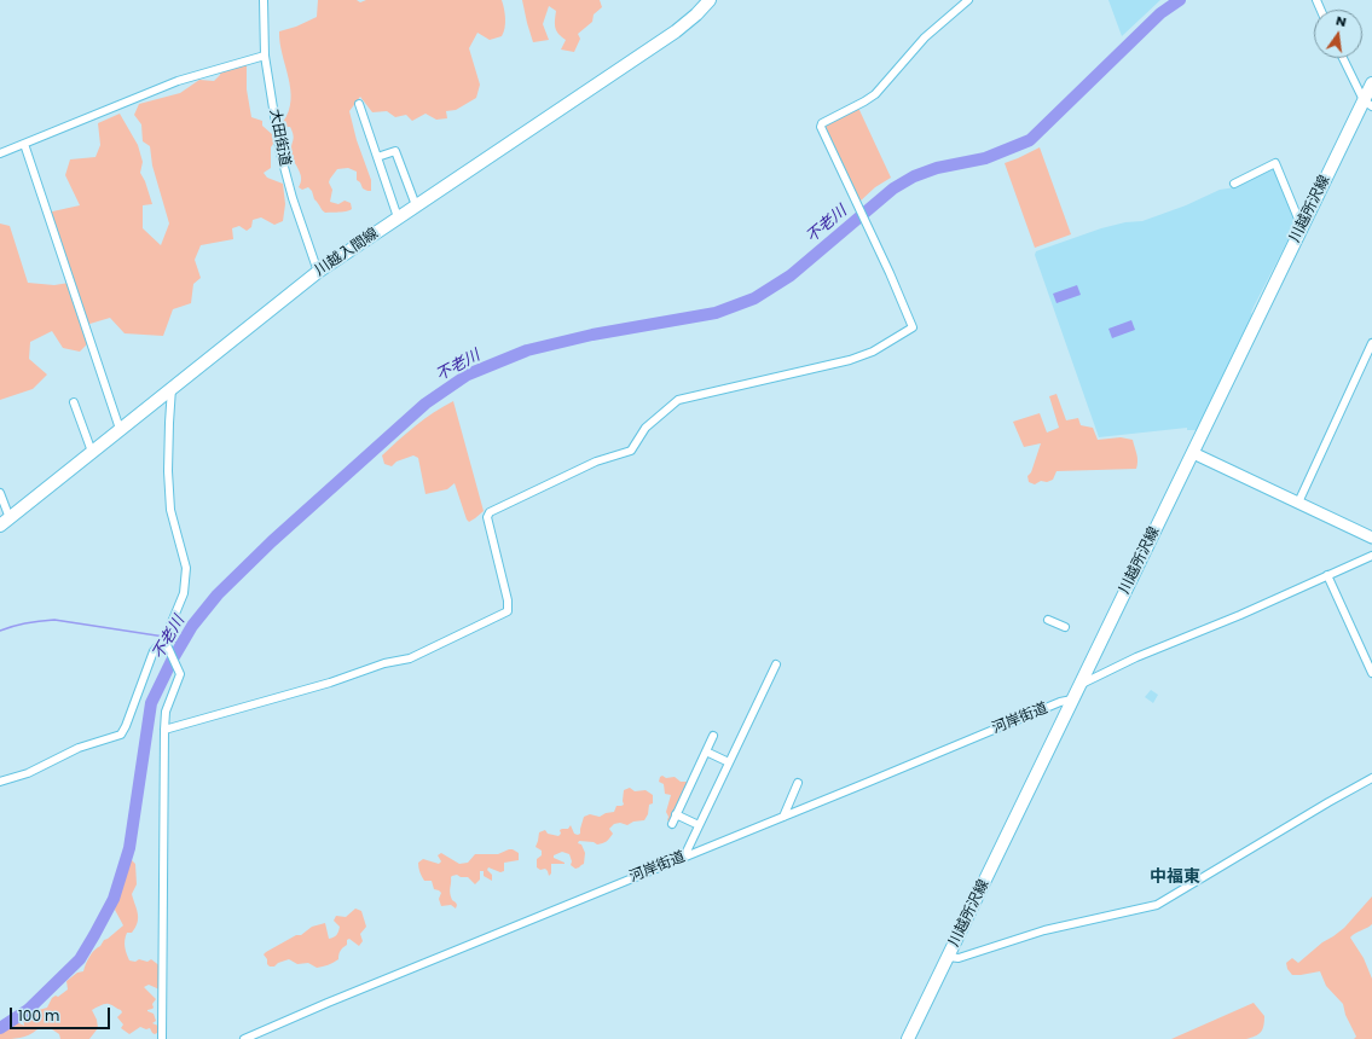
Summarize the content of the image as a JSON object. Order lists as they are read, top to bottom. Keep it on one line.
{"streets":{"main road":["川越所沢線","川越入間線"],"street":["大田街道","河岸街道"]},"crossings":[["大田街道","川越入間線"],["川越所沢線","河岸街道"]],"districts":["中福東"],"water":["不老川"],"scale_bar":"100 m","north":"top"}
